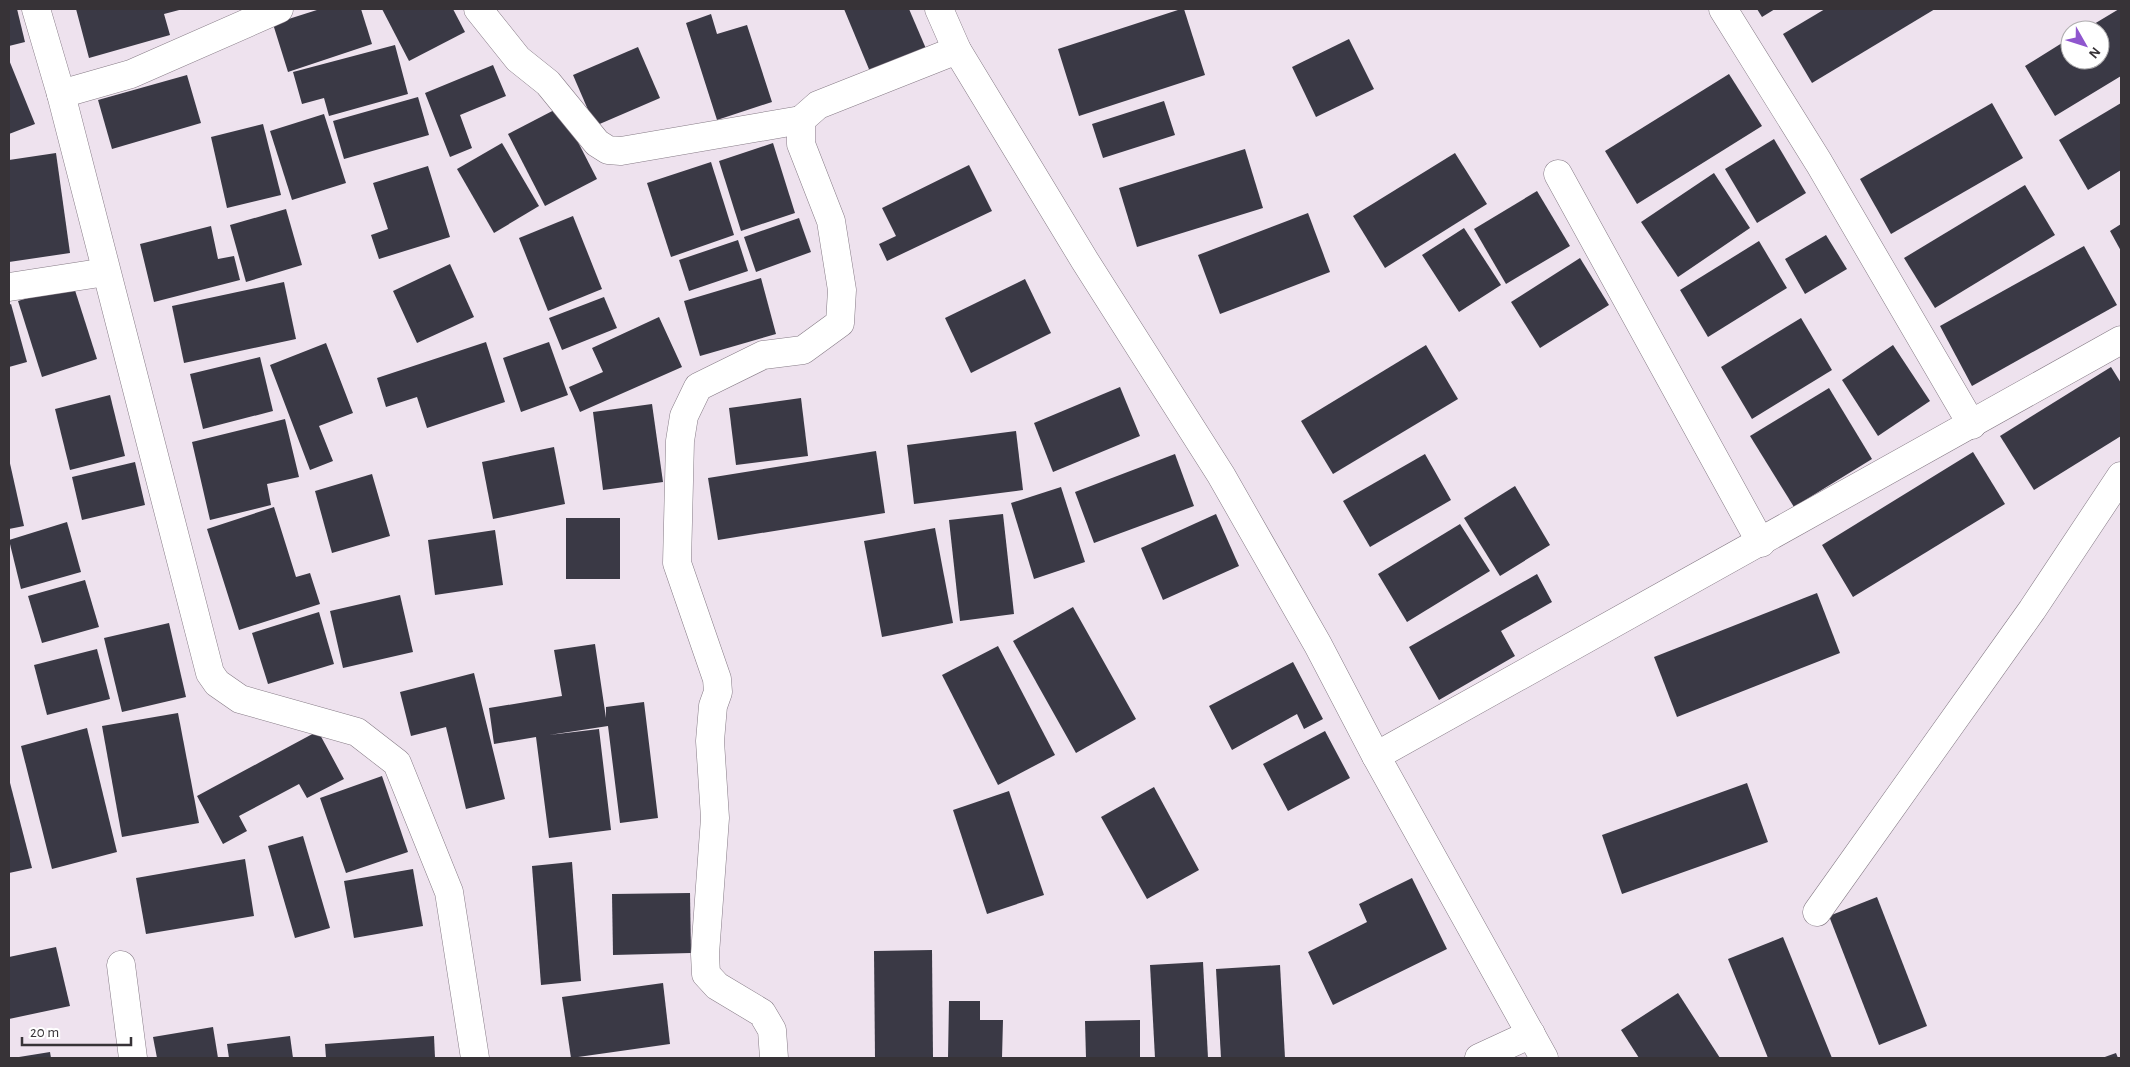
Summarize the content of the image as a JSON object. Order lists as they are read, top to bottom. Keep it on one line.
{"scale_bar":"20 m","north":"bottom right"}
